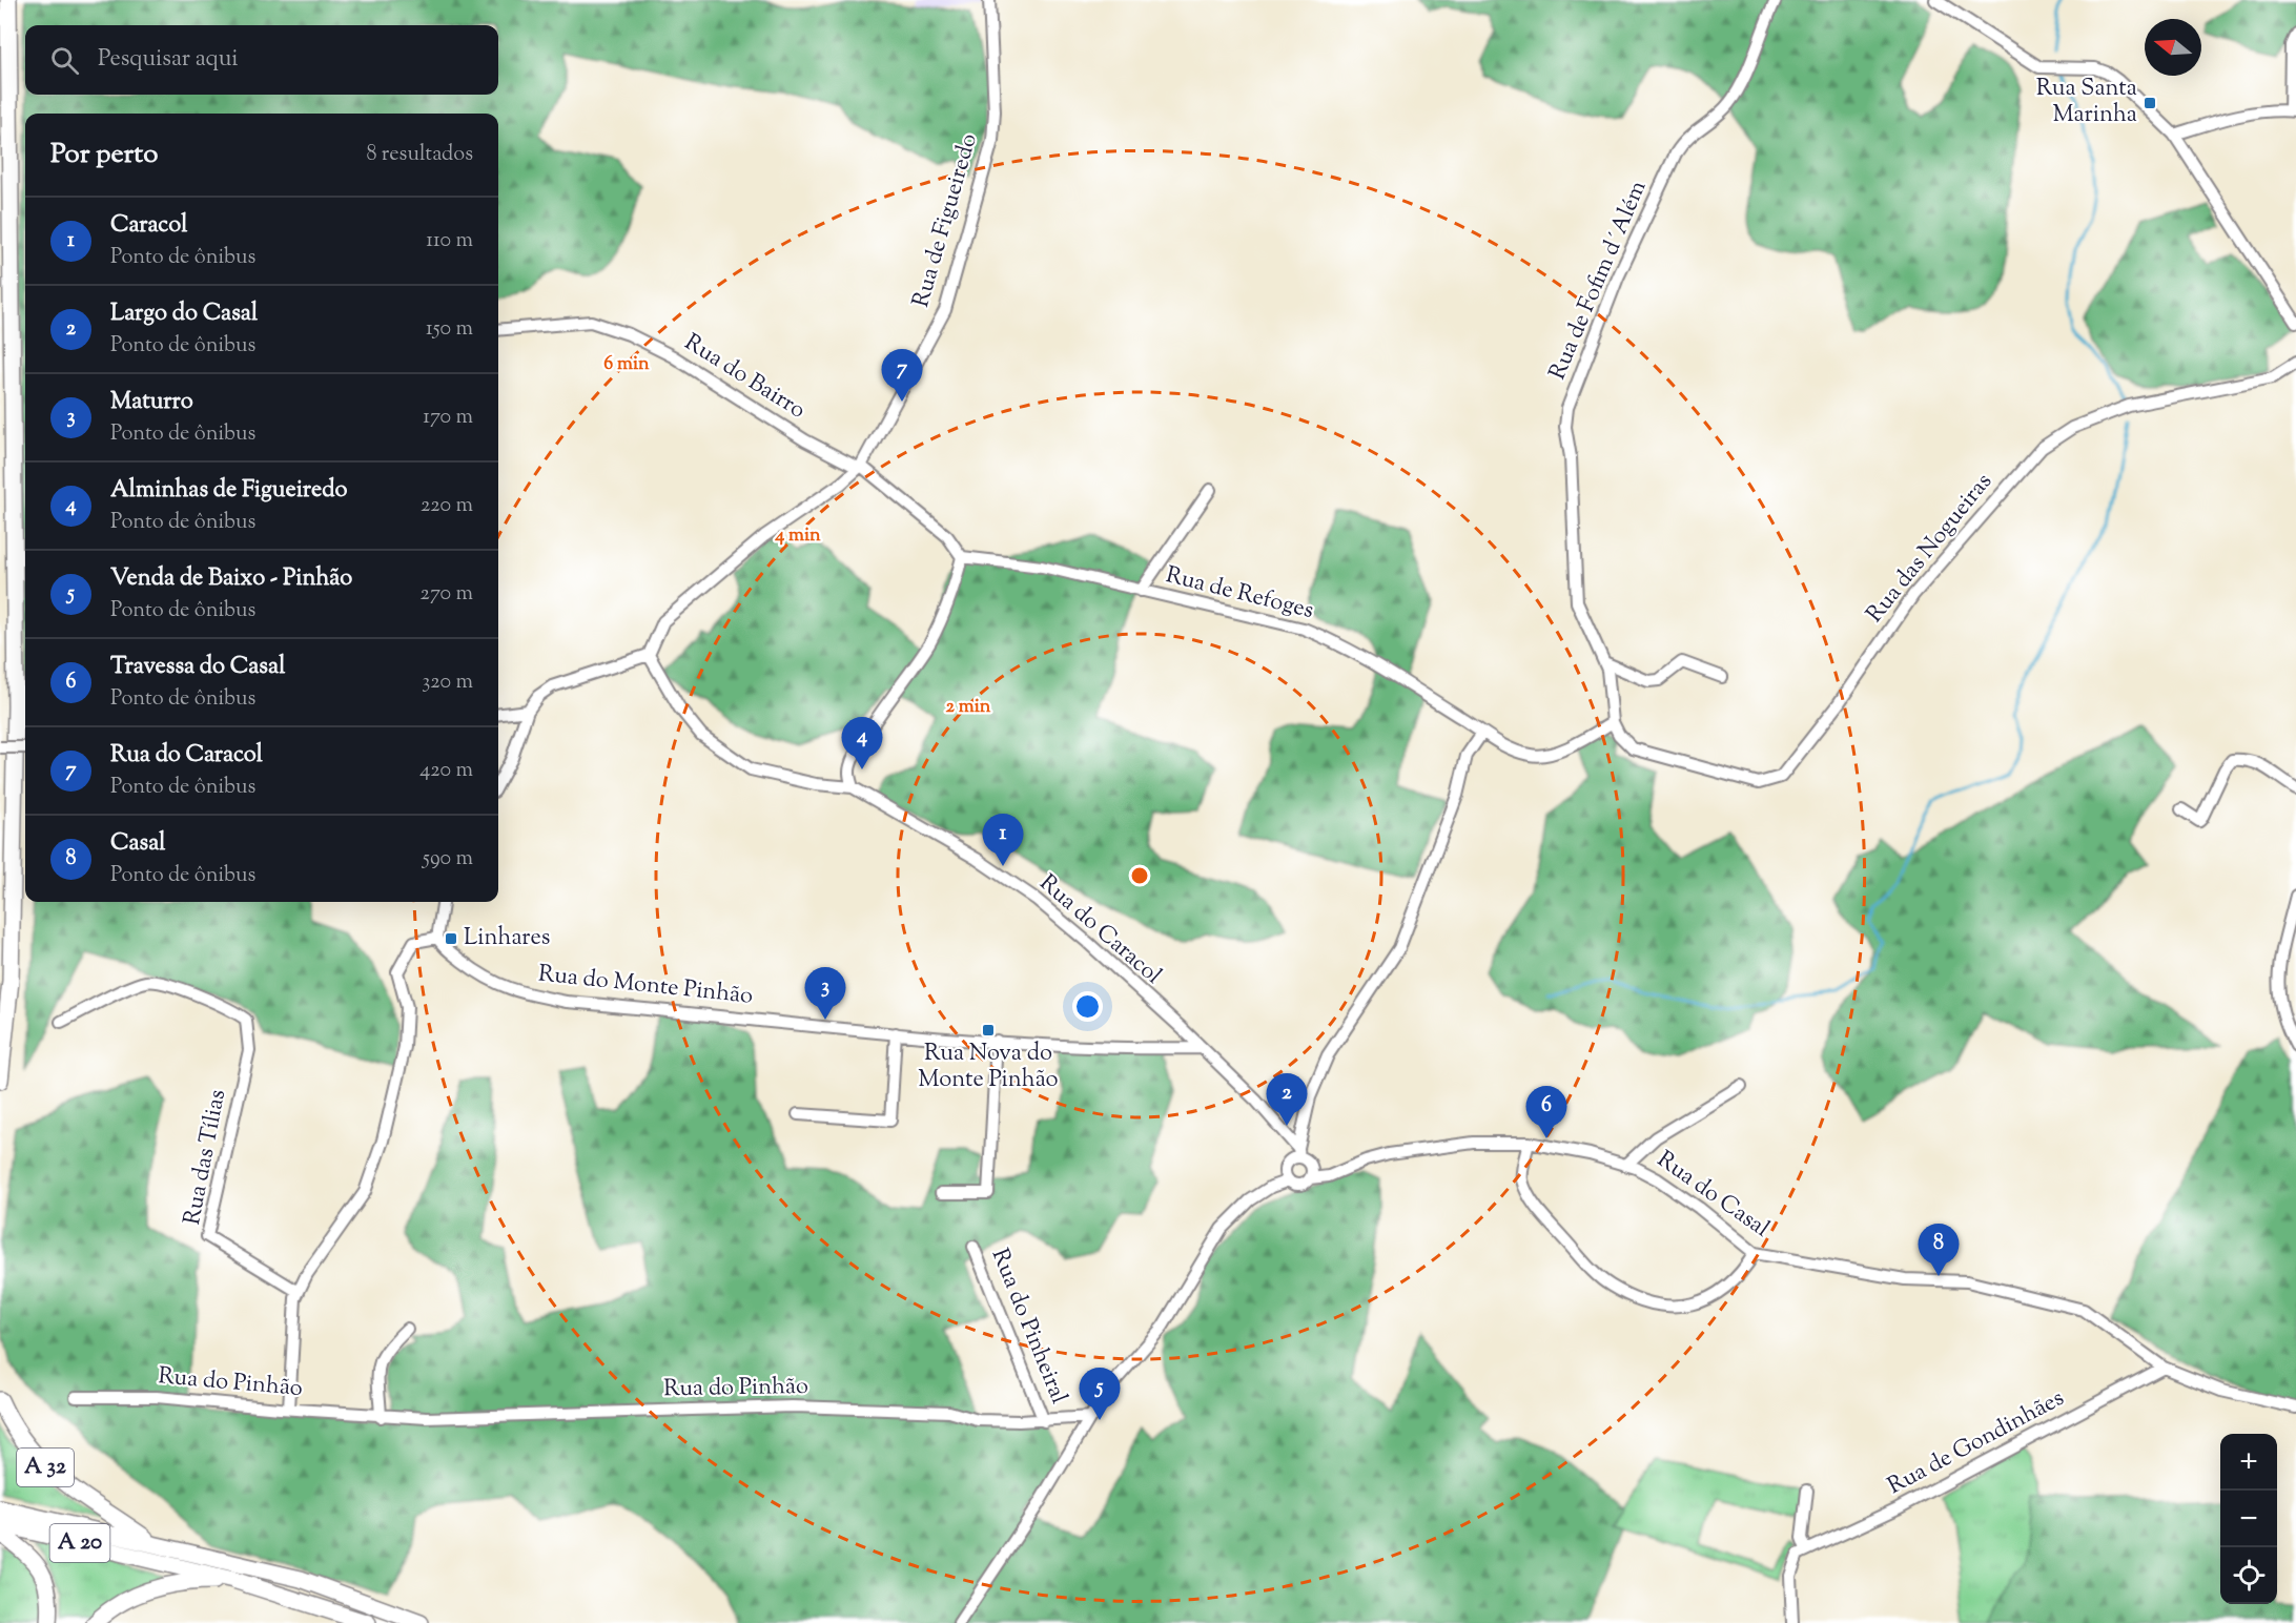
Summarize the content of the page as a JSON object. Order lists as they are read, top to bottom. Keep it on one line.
{"streets":{"highway":["A 32","A 20"],"street":["Rua de Figueiredo","Rua de Fofim d´Além","Rua do Bairro","Rua das Nogueiras","Rua de Refoges","Rua do Caracol","Rua do Monte Pinhão","Rua das Tílias","Rua do Casal","Rua do Pinheiral","Rua do Pinhão","Rua de Gondinhães"]},"crossings":[["Rua de Figueiredo","Rua do Bairro"],["Rua de Fofim d´Além","Rua das Nogueiras"],["Rua do Caracol","Rua do Monte Pinhão"],["Rua do Caracol","Rua do Casal"],["Rua do Casal","Rua de Gondinhães"],["Rua do Pinheiral","Rua do Pinhão"],["A 32","A 20"]],"places":{"transit":["Rua Santa Marinha","Linhares","Rua Nova do Monte Pinhão"]},"north":"left","page":{"search":"Pesquisar aqui","heading":["Por perto","8 resultados"],"list":[{"mark":"1","name":"Caracol","note":"Ponto de ônibus","value":"110 m"},{"mark":"2","name":"Largo do Casal","note":"Ponto de ônibus","value":"150 m"},{"mark":"3","name":"Maturro","note":"Ponto de ônibus","value":"170 m"},{"mark":"4","name":"Alminhas de Figueiredo","note":"Ponto de ônibus","value":"220 m"},{"mark":"5","name":"Venda de Baixo - Pinhão","note":"Ponto de ônibus","value":"270 m"},{"mark":"6","name":"Travessa do Casal","note":"Ponto de ônibus","value":"320 m"},{"mark":"7","name":"Rua do Caracol","note":"Ponto de ônibus","value":"420 m"},{"mark":"8","name":"Casal","note":"Ponto de ônibus","value":"590 m"}],"pins":["7","4","1","3","2","6","8","5"],"map_buttons":["+","−"]},"rings":["6 min","4 min","2 min"]}
